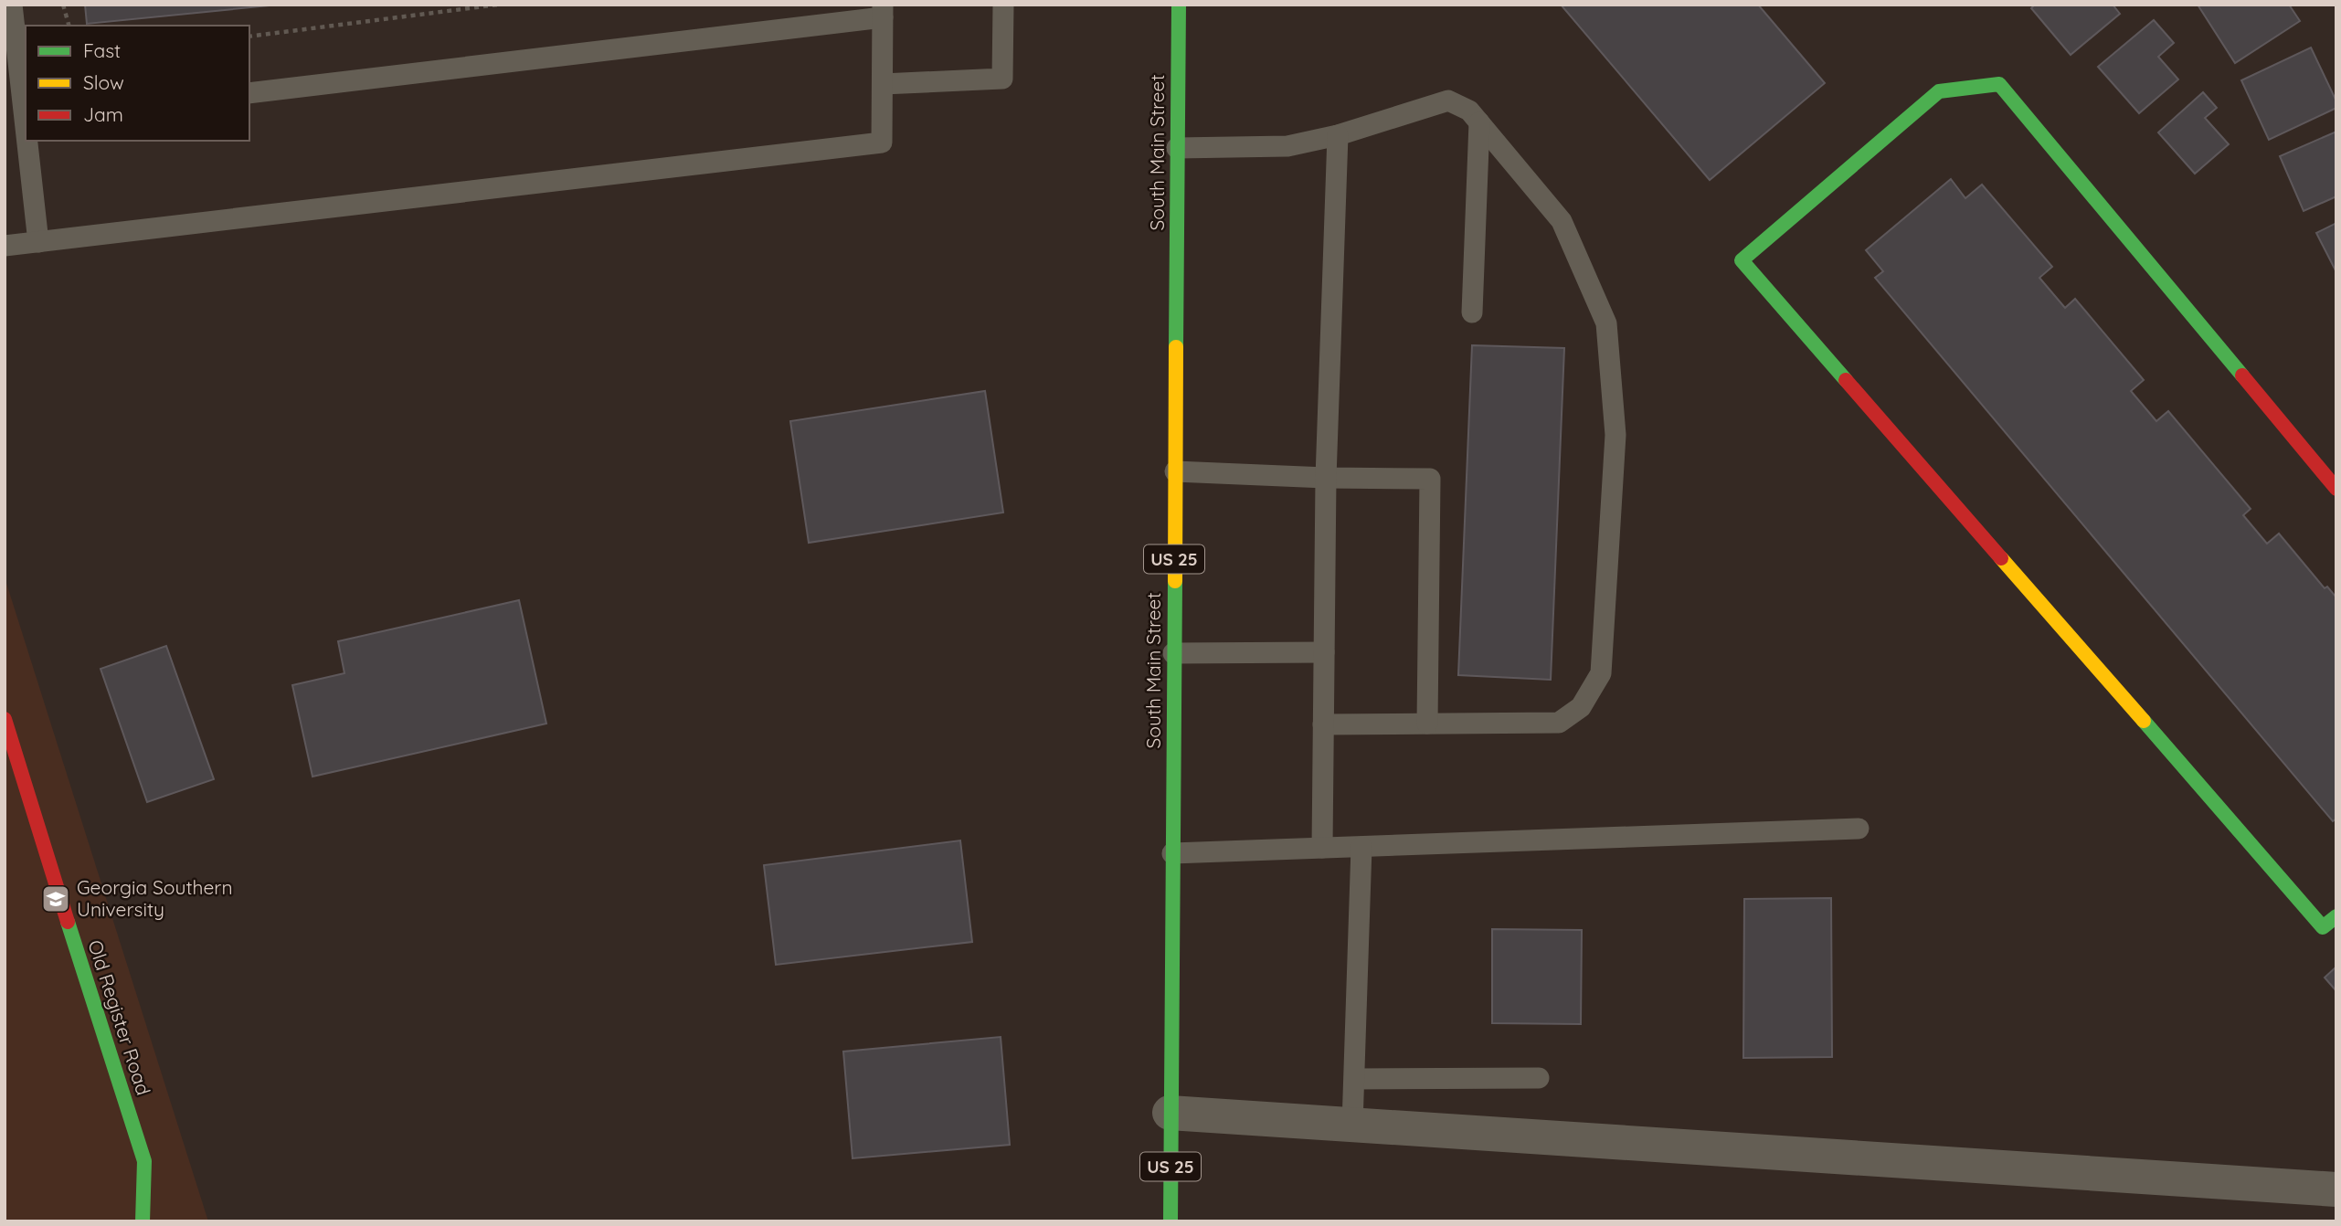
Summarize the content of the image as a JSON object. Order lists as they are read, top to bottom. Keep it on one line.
{"streets":{"street":["South Main Street","US 25","Old Register Road"]},"places":{"school or university":["Georgia Southern University"]},"legend":["Fast","Slow","Jam"]}
